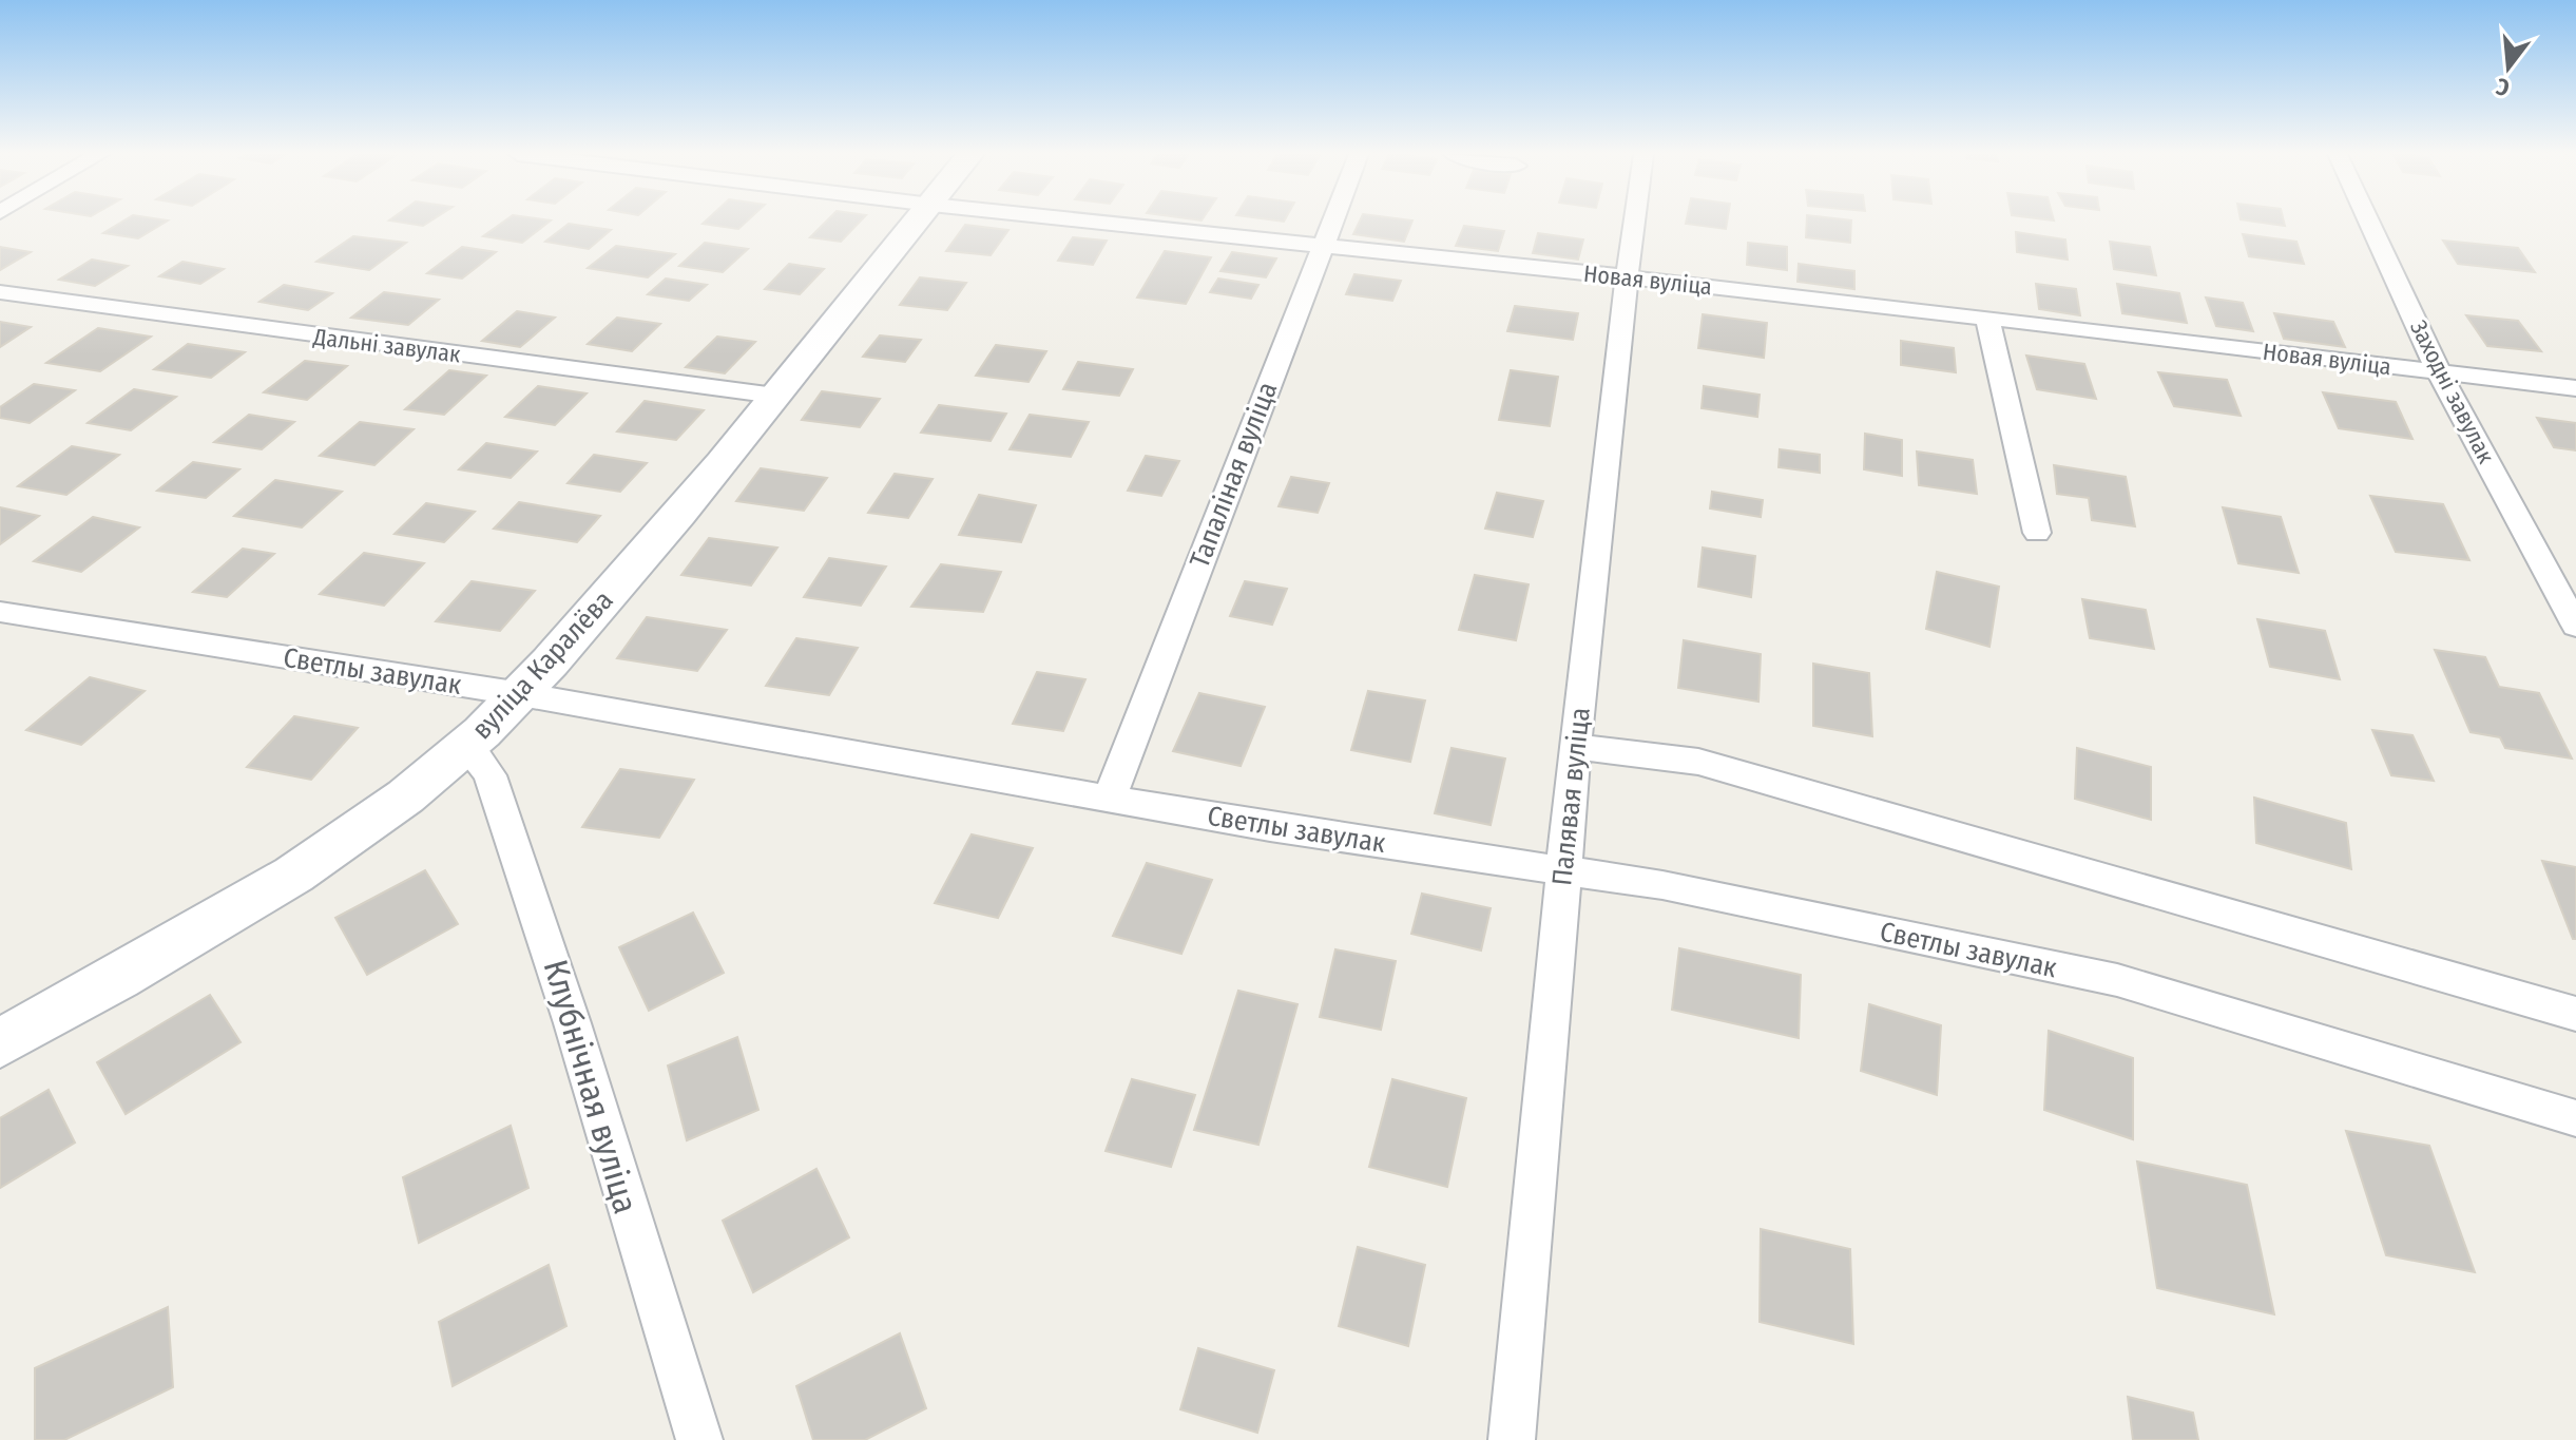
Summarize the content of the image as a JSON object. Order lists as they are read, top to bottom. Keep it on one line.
{"streets":{"main road":["вуліца Каралёва"],"street":["Новая вуліца","Дальні завулак","Заходні завулак","Тапаліная вуліца","Светлы завулак","Палявая вуліца","Клубнічная вуліца"]},"crossings":[["Новая вуліца","Заходні завулак"],["Новая вуліца","Тапаліная вуліца"],["Новая вуліца","Палявая вуліца"],["Дальні завулак","вуліца Каралёва"],["Тапаліная вуліца","Светлы завулак"],["вуліца Каралёва","Светлы завулак"],["вуліца Каралёва","Клубнічная вуліца"],["Светлы завулак","Палявая вуліца"]],"north":"bottom"}
